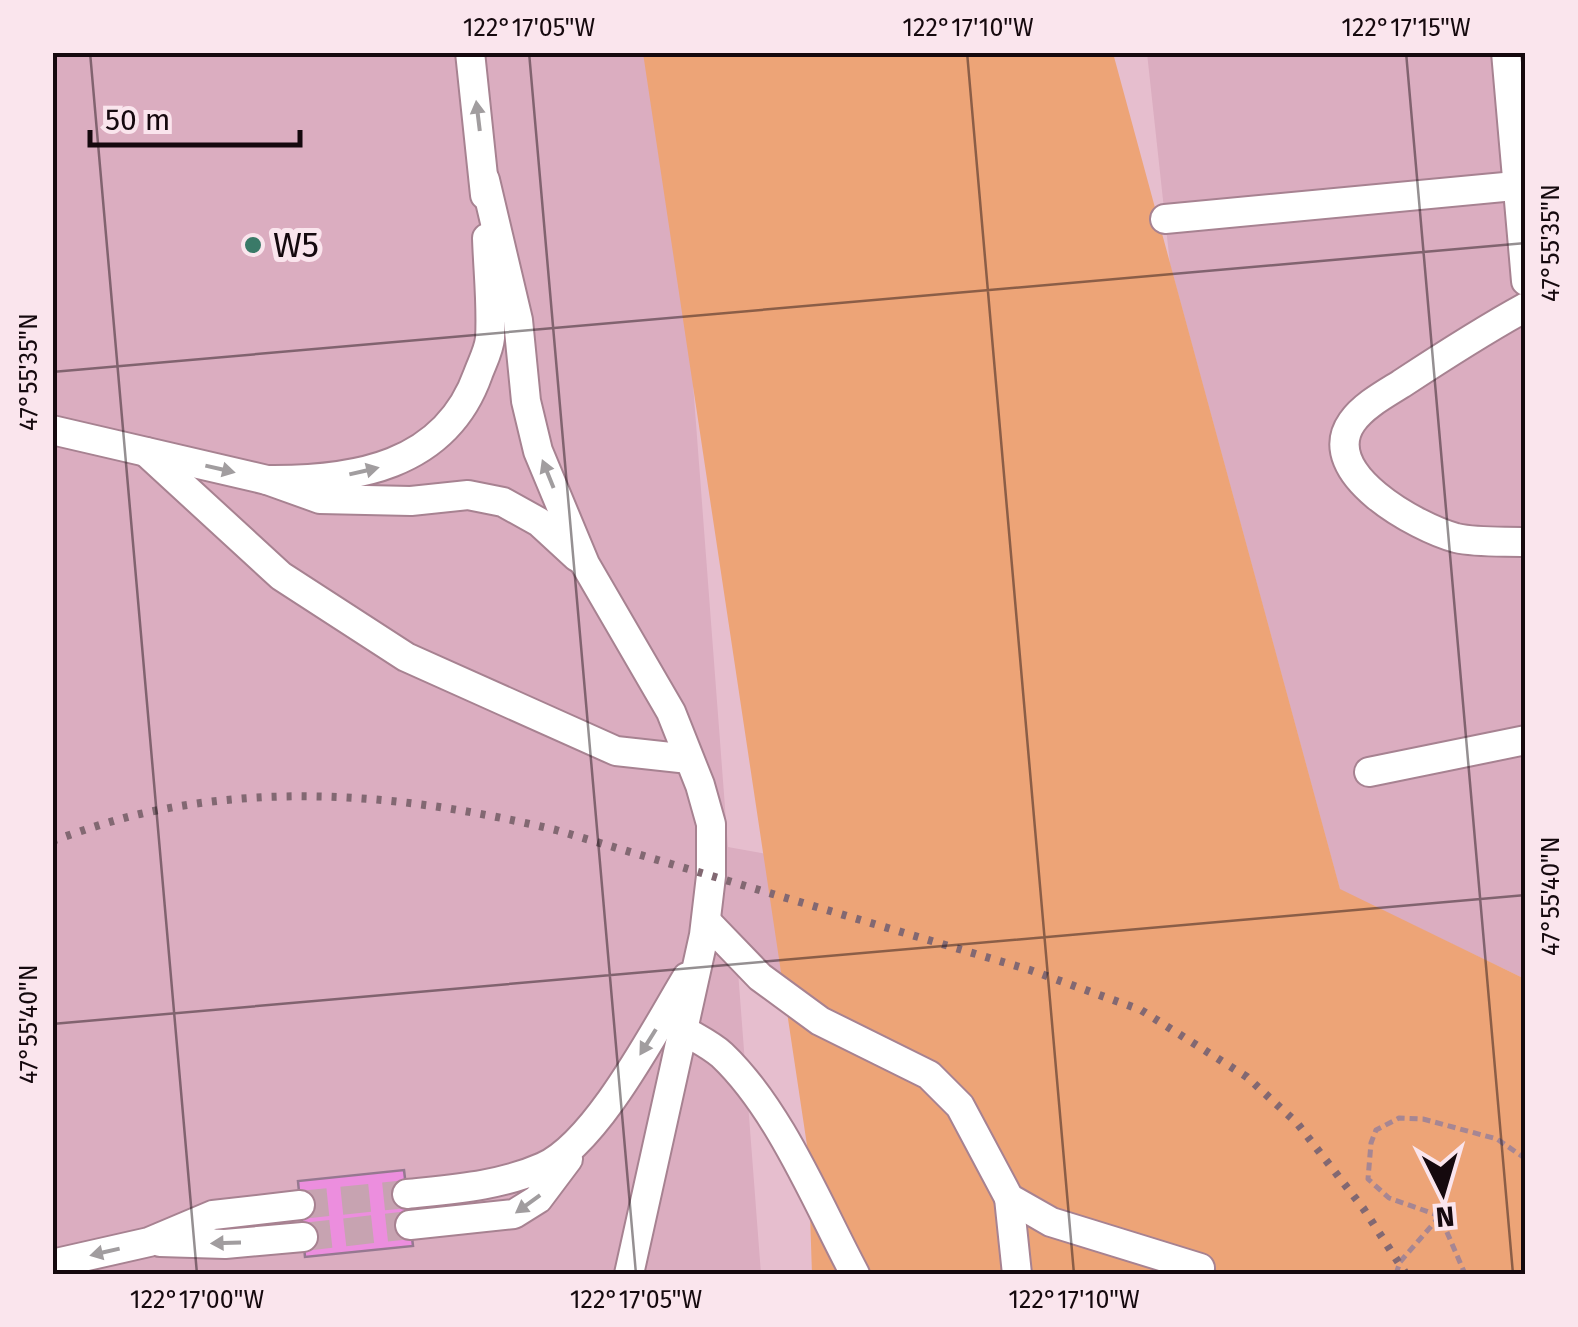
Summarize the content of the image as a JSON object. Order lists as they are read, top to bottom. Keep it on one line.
{"places":["W5"],"scale_bar":"50 m","north":"bottom","coordinates":["122°17'05\"W","122°17'10\"W","122°17'15\"W","47°55'35\"N","47°55'40\"N","122°17'00\"W"]}
